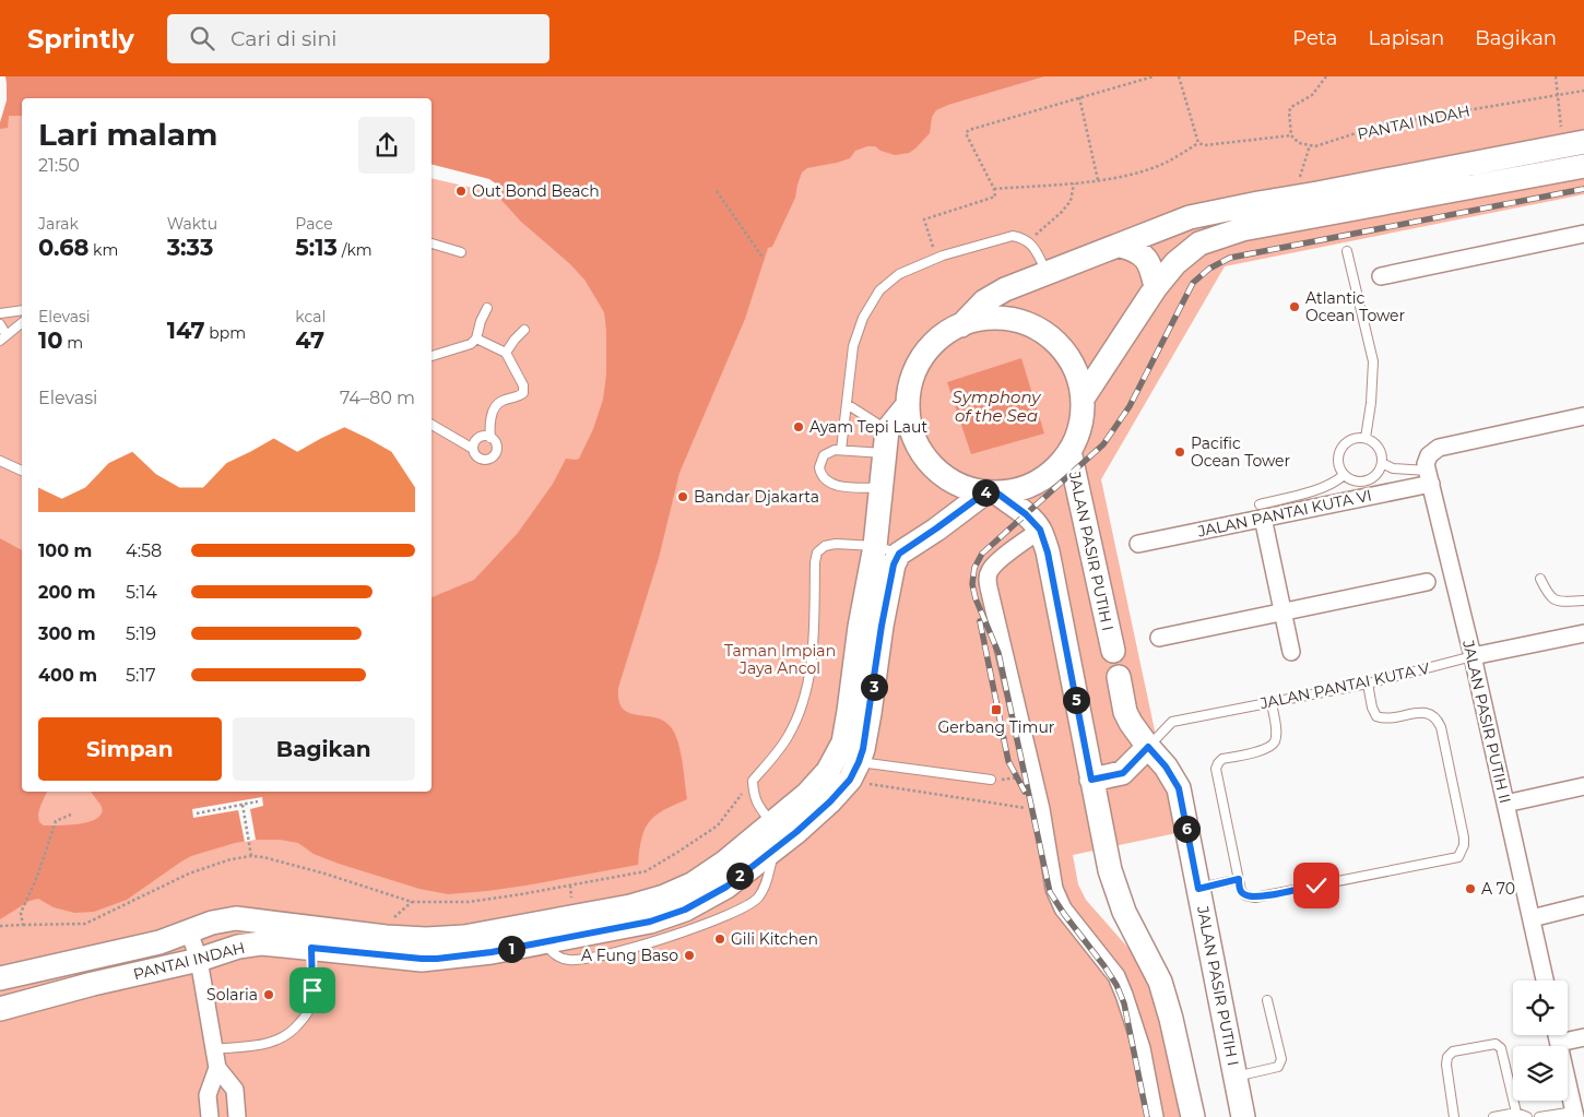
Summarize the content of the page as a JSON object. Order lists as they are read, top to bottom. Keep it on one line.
{"streets":{"street":["PANTAI INDAH","JALAN PANTAI KUTA VI","JALAN PASIR PUTIH I","JALAN PANTAI KUTA V","JALAN PASIR PUTIH II"]},"crossings":[["JALAN PANTAI KUTA VI","JALAN PASIR PUTIH II"],["JALAN PASIR PUTIH I","JALAN PANTAI KUTA V"],["JALAN PANTAI KUTA V","JALAN PASIR PUTIH II"]],"water":["Symphony of the Sea"],"parks":["Taman Impian Jaya Ancol"],"places":{"other":["Out Bond Beach","Atlantic Ocean Tower","Ayam Tepi Laut","Pacific Ocean Tower","Bandar Djakarta","A 70","Gili Kitchen","A Fung Baso","Solaria"],"transit":["Gerbang Timur"]},"page":{"header":"Sprintly","search":"Cari di sini","nav":["Peta","Lapisan","Bagikan"],"heading":["Lari malam","21:50"],"stats":[["Jarak","0.68 km"],["Waktu","3:33"],["Pace","5:13 /km"],["Elevasi","10 m"],["147 bpm"],["kcal","47"]],"chart":["Elevasi","74–80 m"],"pins":["4","3","5","6","2","1"],"list":[{"name":"100 m","note":"4:58"},{"name":"200 m","note":"5:14"},{"name":"300 m","note":"5:19"},{"name":"400 m","note":"5:17"}],"buttons":["Simpan","Bagikan"]}}
